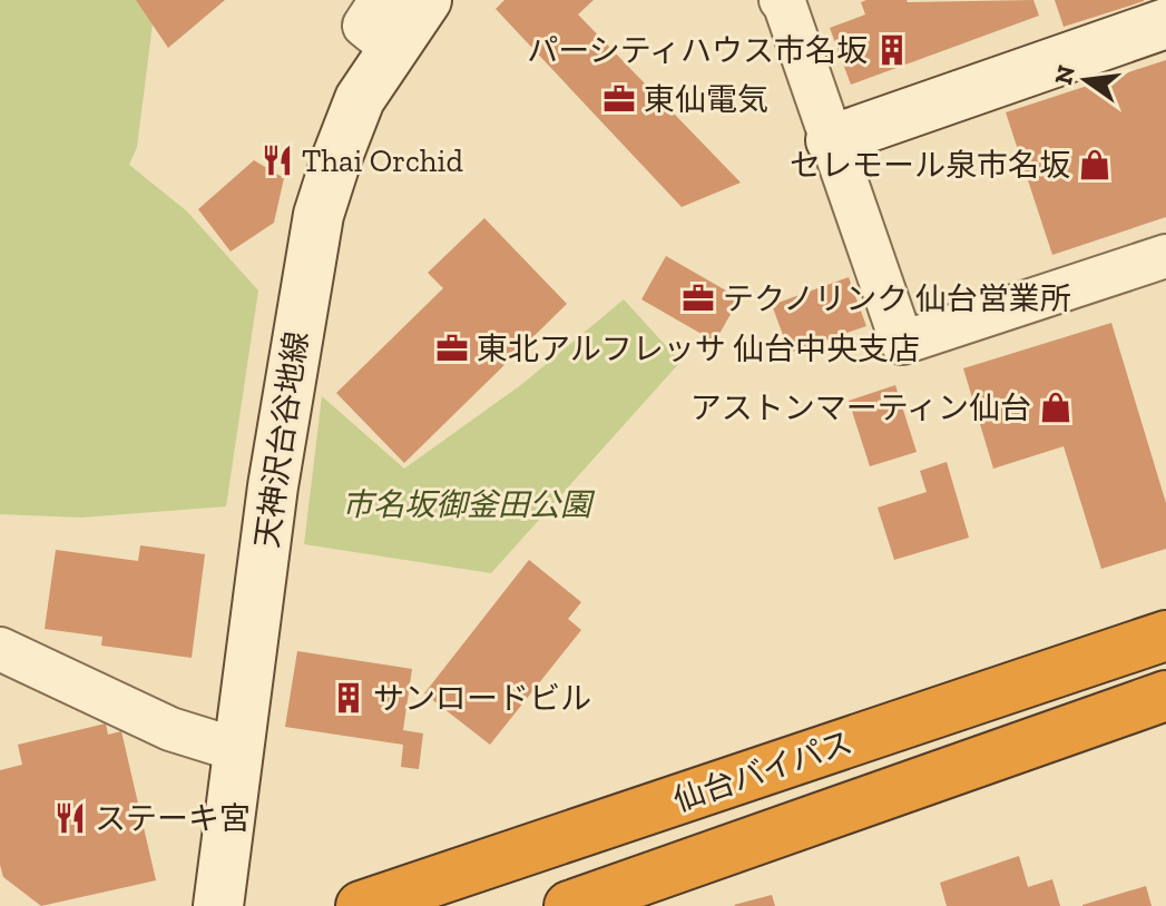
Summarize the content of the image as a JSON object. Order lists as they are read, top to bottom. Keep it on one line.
{"streets":{"highway":["仙台バイパス"],"street":["天神沢台谷地線"]},"parks":["市名坂御釜田公園"],"places":{"building":["パーシティハウス市名坂","サンロードビル"],"office":["東仙電気","テクノリンク 仙台営業所","東北アルフレッサ 仙台中央支店"],"restaurant":["Thai Orchid","ステーキ宮"],"shop":["セレモール泉市名坂","アストンマーティン仙台"]},"north":"left"}
